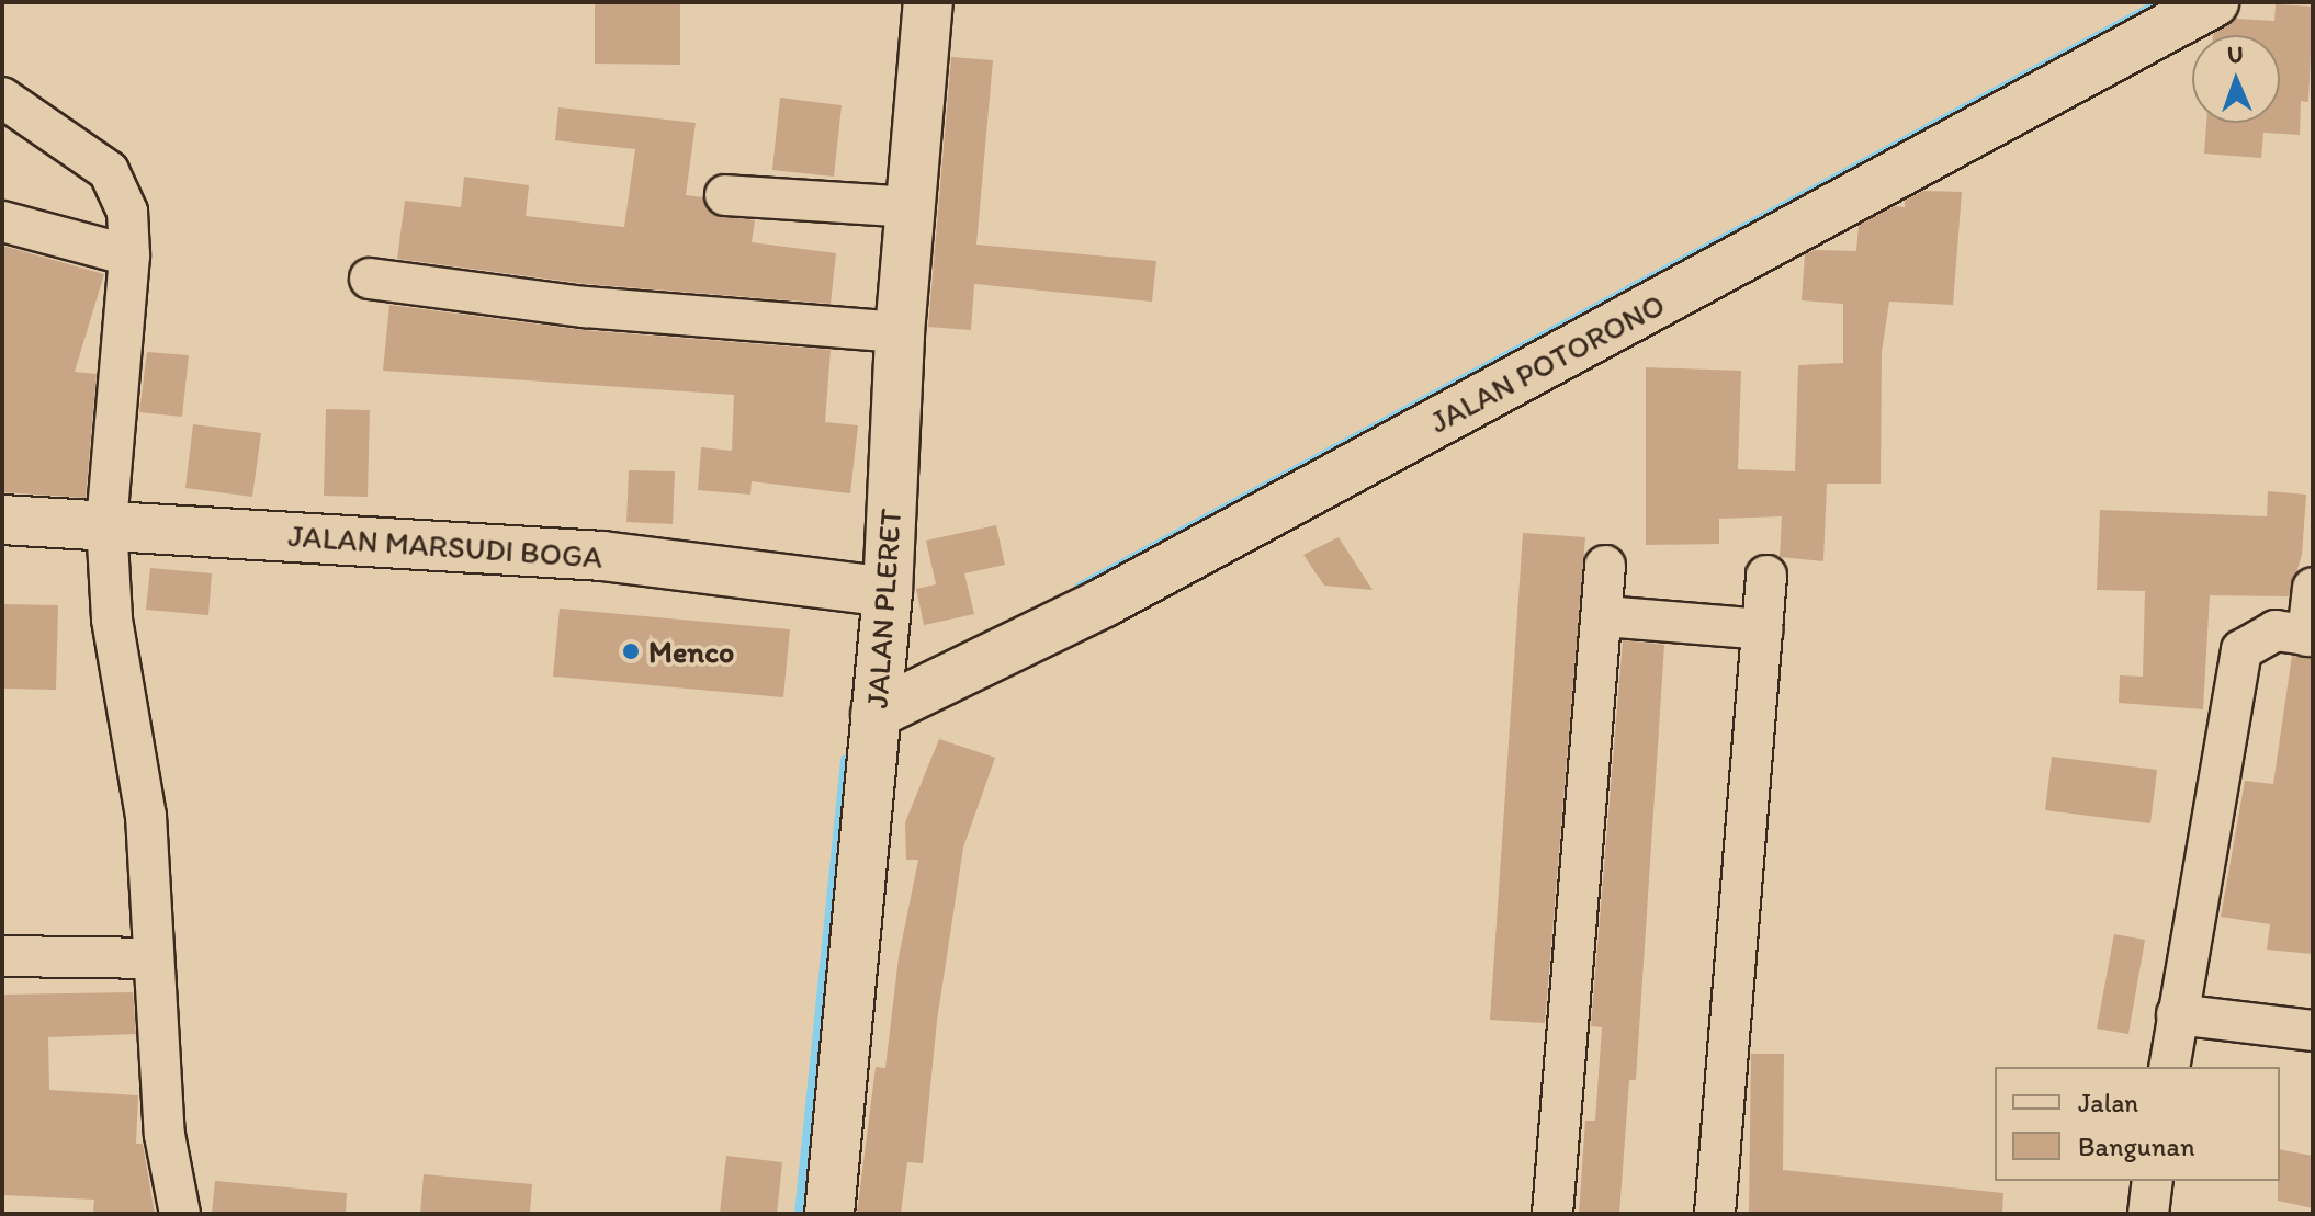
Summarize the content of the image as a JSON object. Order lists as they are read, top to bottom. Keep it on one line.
{"streets":{"street":["JALAN POTORONO","JALAN MARSUDI BOGA","JALAN PLERET"]},"crossings":[["JALAN POTORONO","JALAN PLERET"],["JALAN MARSUDI BOGA","JALAN PLERET"]],"places":["Menco"],"legend":["Jalan","Bangunan"],"north":"top"}
